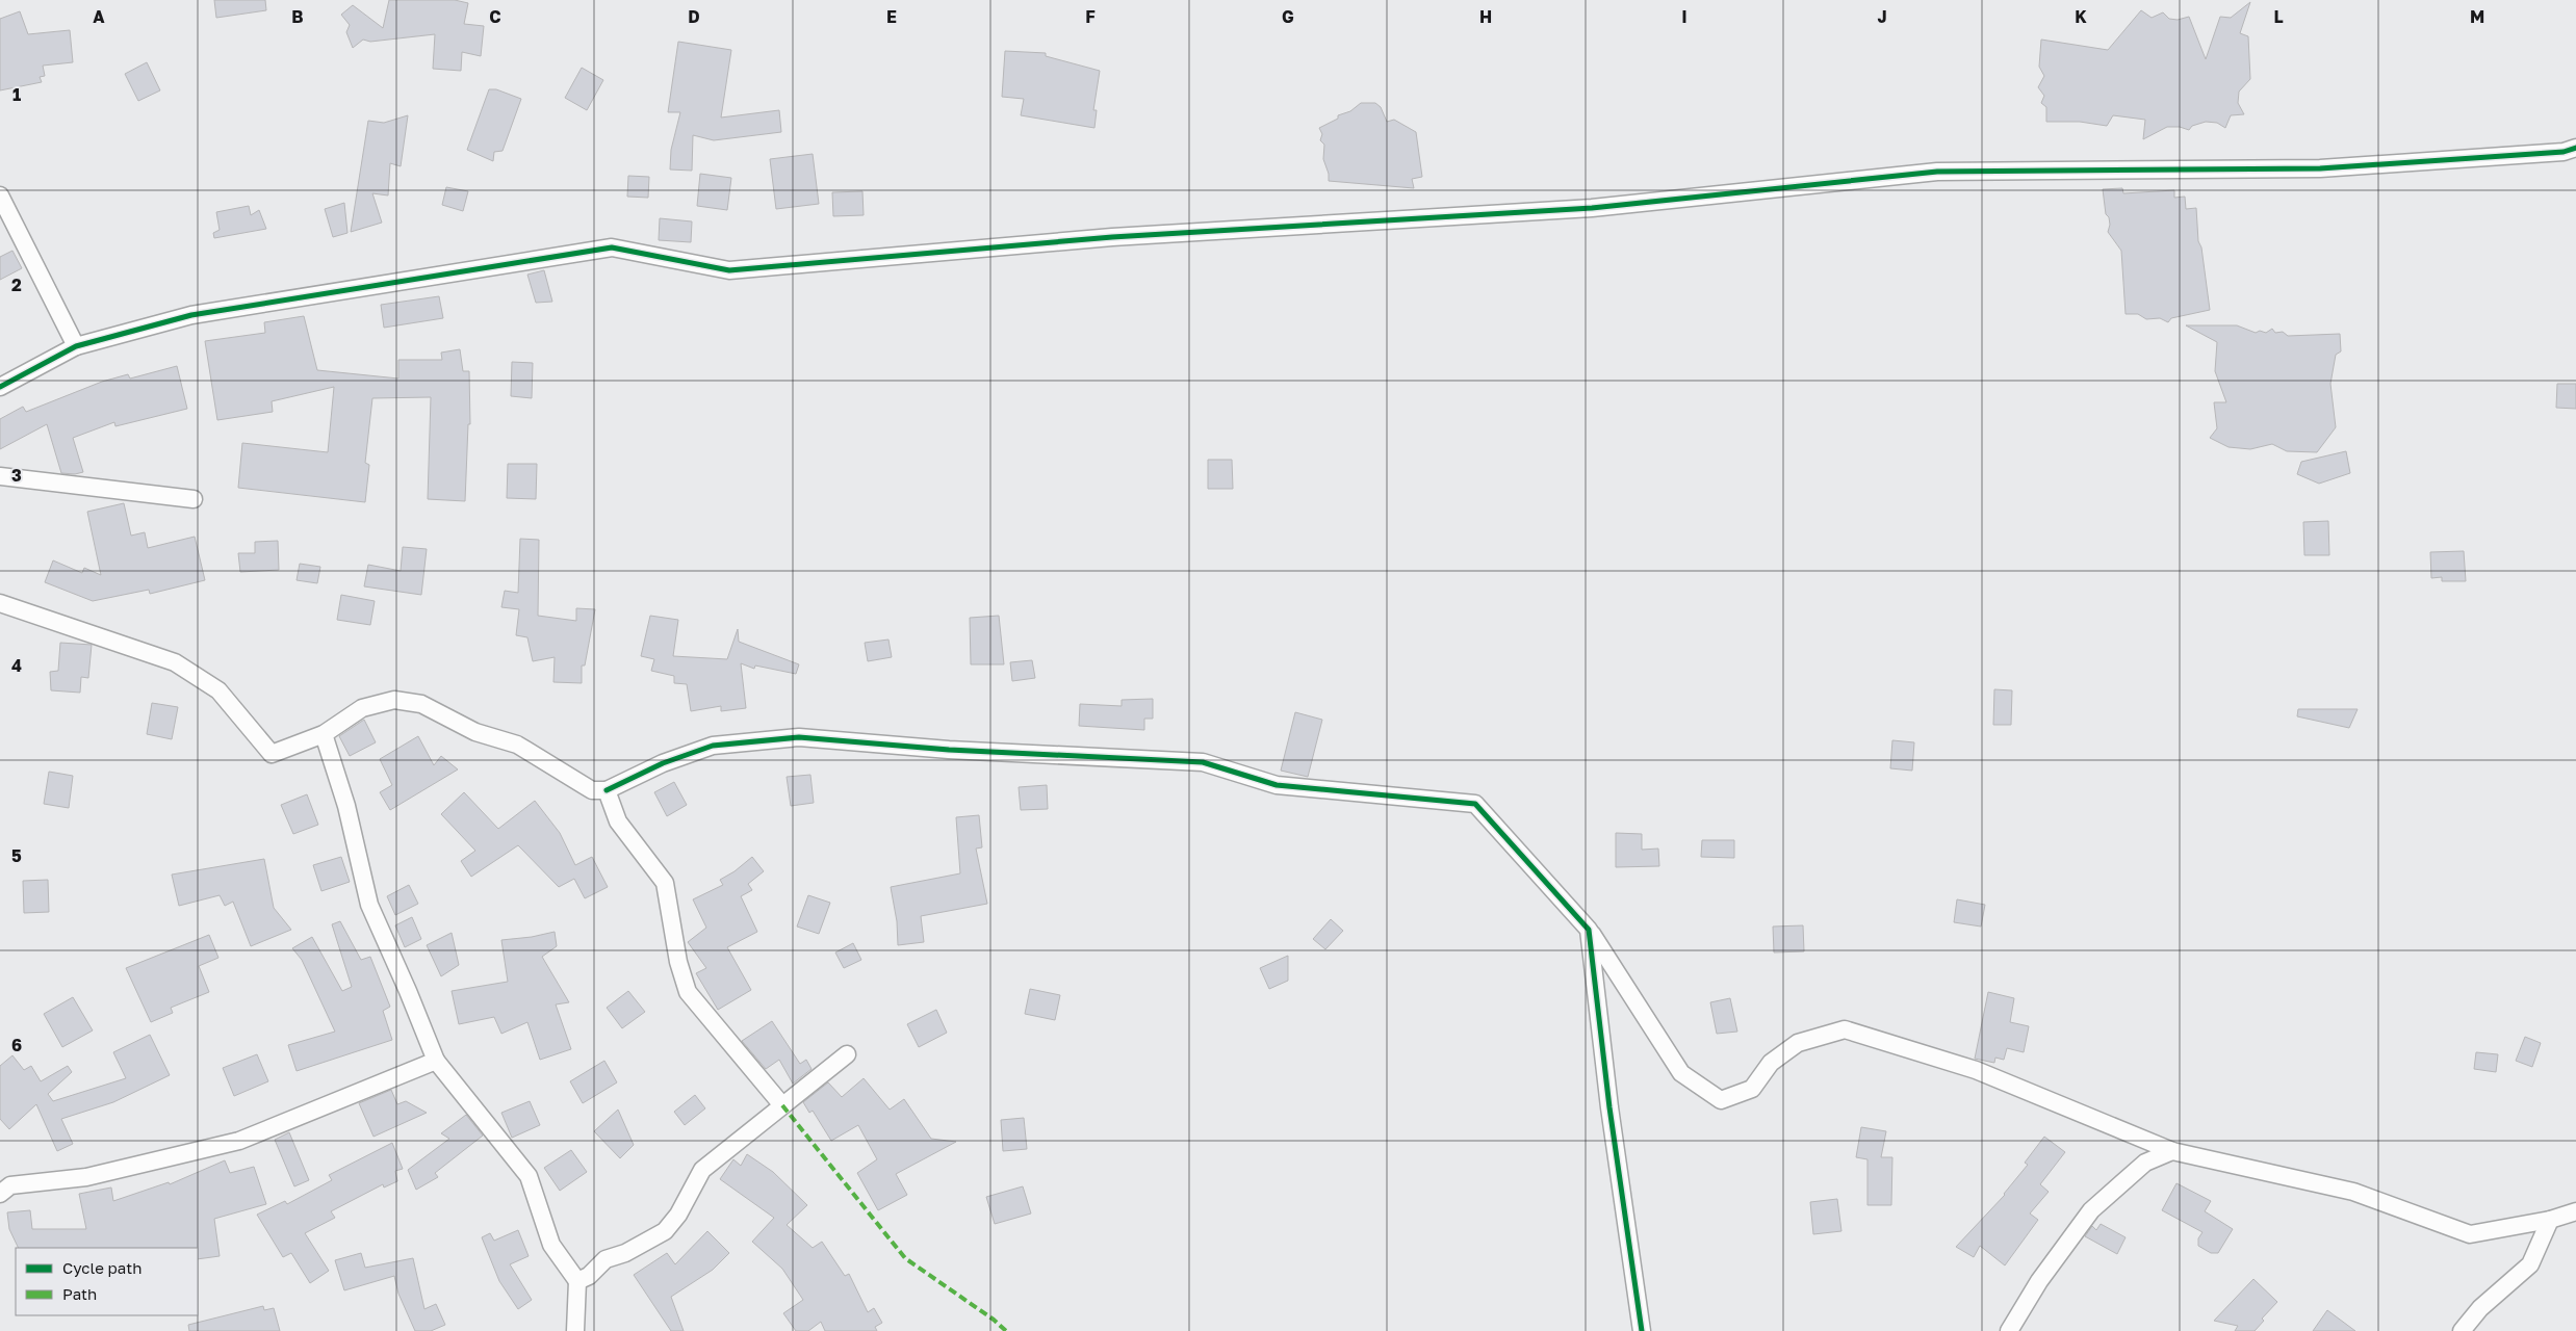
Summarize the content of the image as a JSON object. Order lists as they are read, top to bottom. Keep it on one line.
{"legend":["Cycle path","Path"],"grid":{"columns":["A","B","C","D","E","F","G","H","I","J","K","L","M"],"rows":["1","2","3","4","5","6"]}}
